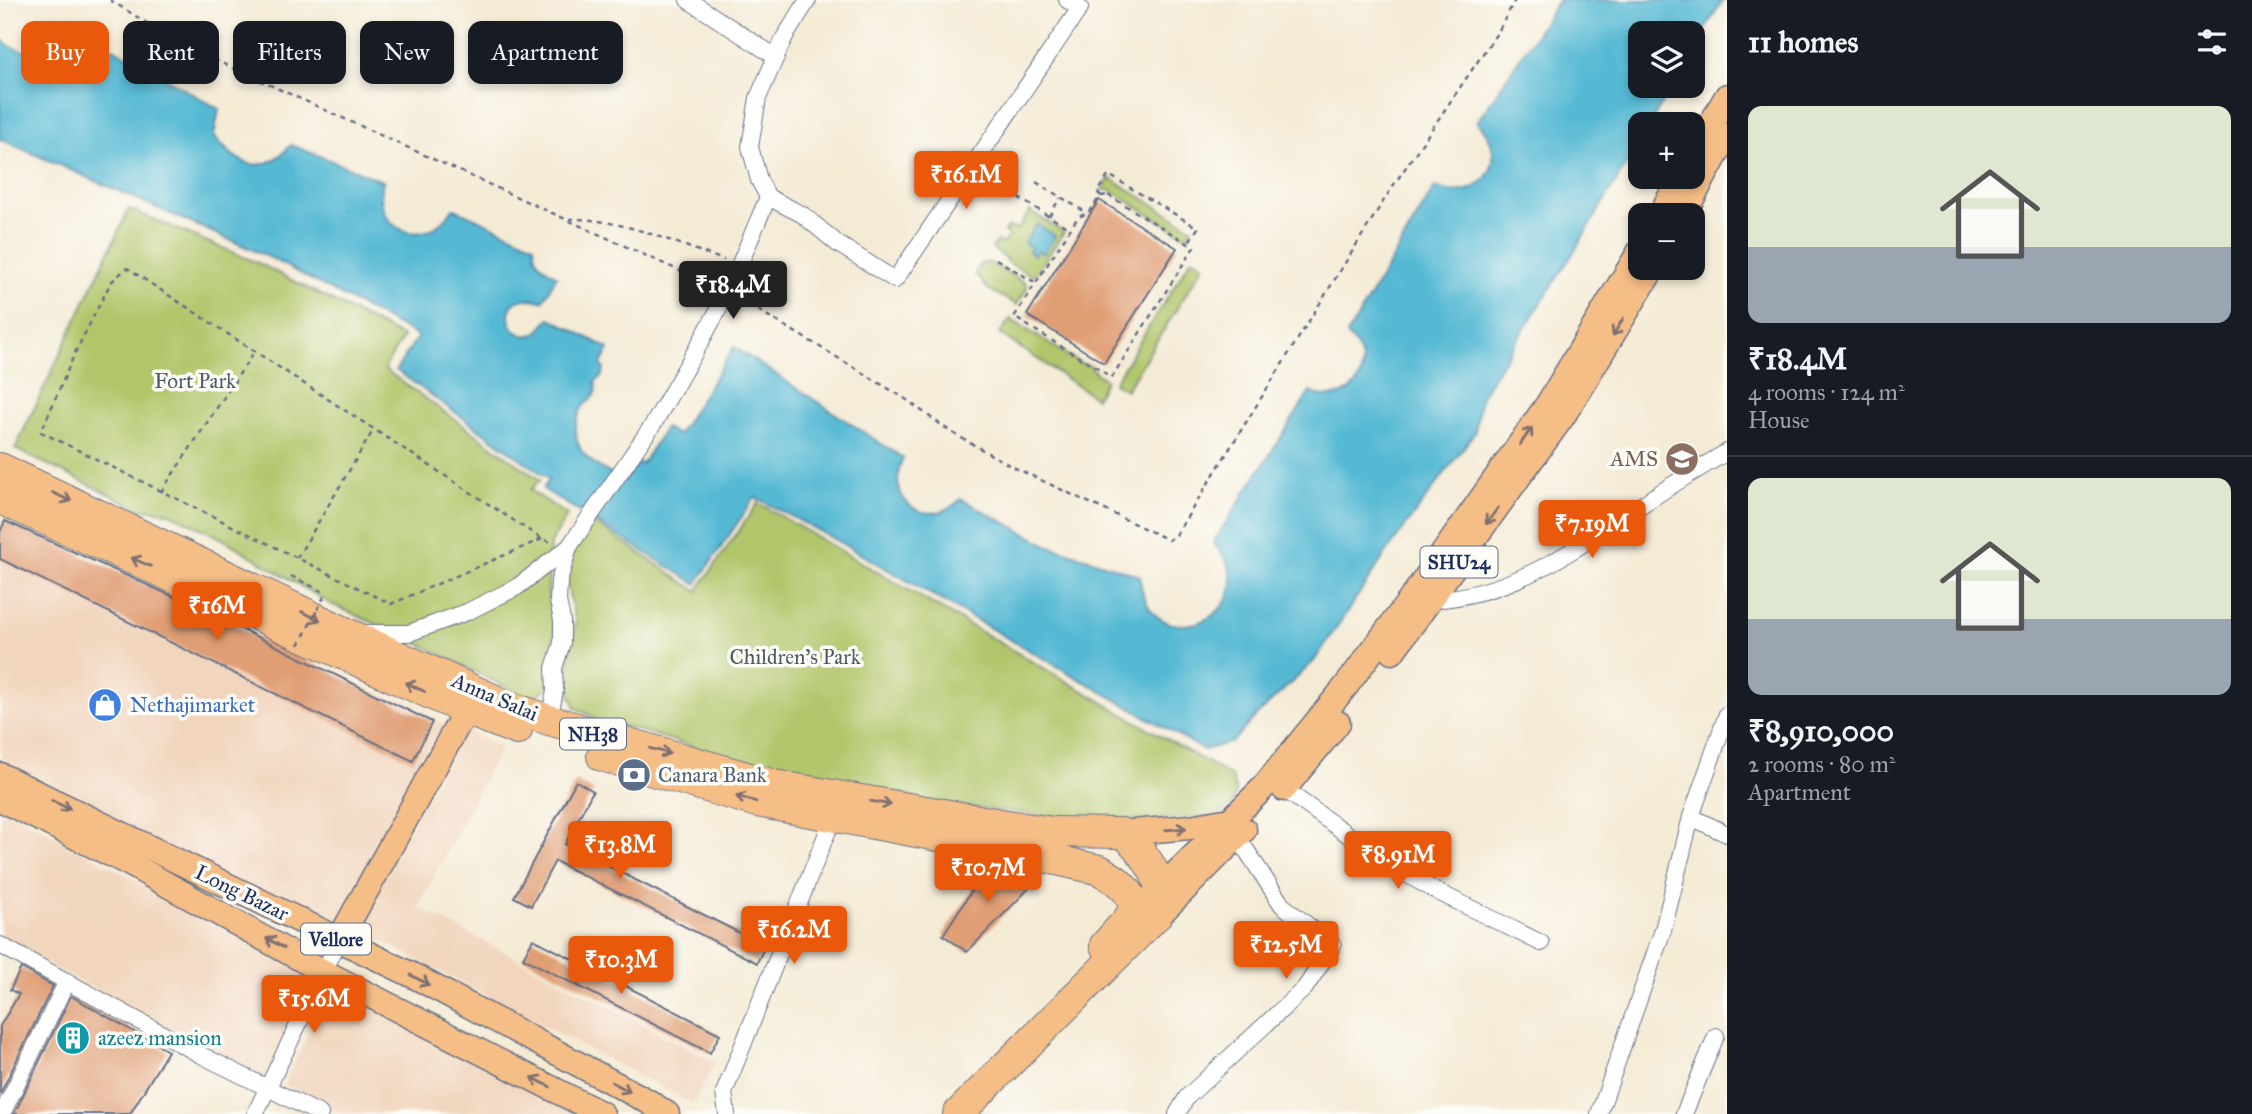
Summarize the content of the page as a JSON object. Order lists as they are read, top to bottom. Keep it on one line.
{"streets":{"highway":["Anna Salai","NH38"],"main road":["SHU24","Long Bazar","Vellore"]},"crossings":[["SHU24","Anna Salai"]],"parks":["Fort Park","Children's Park"],"places":{"school or university":["AMS"],"shop":["Nethajimarket"],"bank":["Canara Bank"],"building":["azeez mansion"]},"page":{"heading":"11 homes","map_buttons":["+","−"],"chip":["Buy","Rent","Filters","New","Apartment"],"list":[{"name":"₹18.4M","note":"4 rooms · 124 m² · House"},{"name":"₹8,910,000","note":"2 rooms · 80 m² · Apartment"}],"price":["₹16.1M","₹18.4M","₹7.19M","₹16M","₹13.8M","₹8.91M","₹10.7M","₹16.2M","₹12.5M","₹10.3M","₹15.6M"]}}
